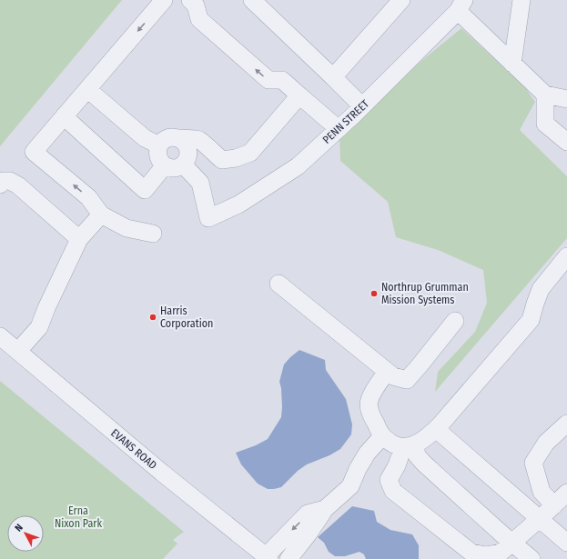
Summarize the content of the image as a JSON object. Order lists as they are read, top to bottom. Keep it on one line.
{"streets":{"street":["PENN STREET","EVANS ROAD"]},"parks":["Erna Nixon Park"],"places":["Northrup Grumman Mission Systems","Harris Corporation"],"north":"top left"}
